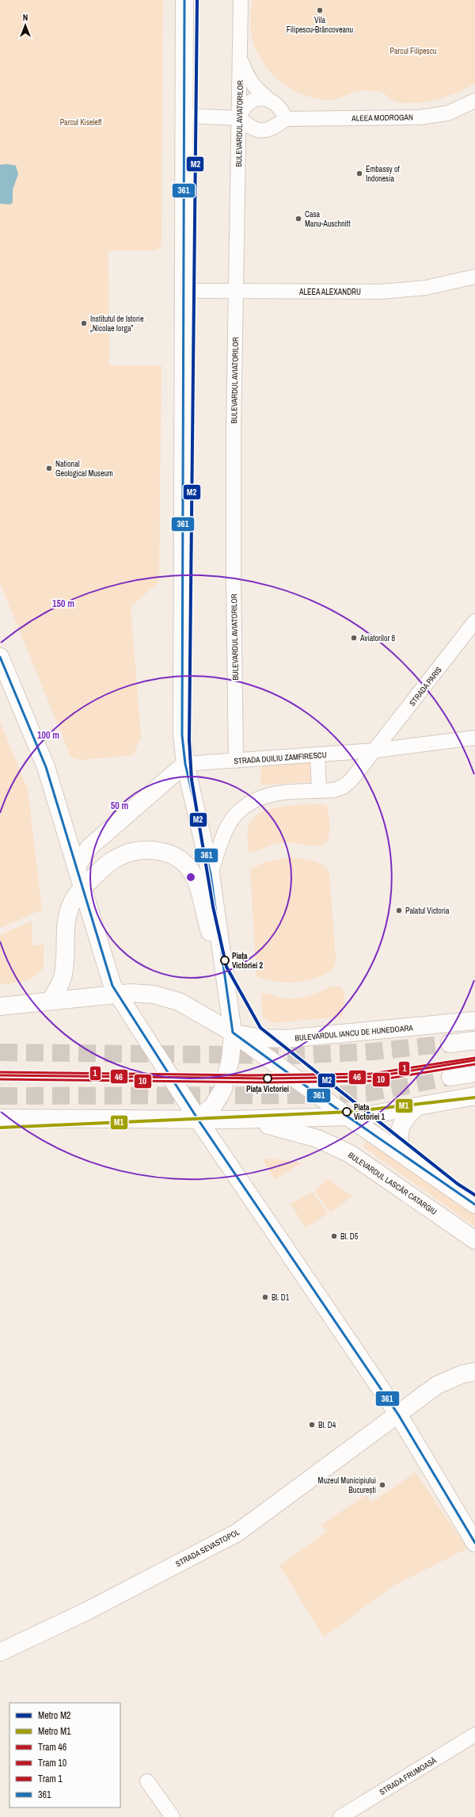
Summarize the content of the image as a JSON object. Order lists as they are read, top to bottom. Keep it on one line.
{"streets":{"main road":["BULEVARDUL IANCU DE HUNEDOARA","BULEVARDUL LASCĂR CATARGIU","STRADA SEVASTOPOL"],"street":["ALEEA MODROGAN","BULEVARDUL AVIATORILOR","ALEEA ALEXANDRU","STRADA PARIS","STRADA DUILIU ZAMFIRESCU","STRADA FRUMOASĂ"]},"crossings":[["ALEEA MODROGAN","BULEVARDUL AVIATORILOR"],["BULEVARDUL AVIATORILOR","ALEEA ALEXANDRU"],["BULEVARDUL AVIATORILOR","STRADA DUILIU ZAMFIRESCU"],["STRADA PARIS","STRADA DUILIU ZAMFIRESCU"]],"parks":["Parcul Filipescu","Parcul Kiseleff"],"places":["Vila Filipescu-Brâncoveanu","Embassy of Indonesia","Casa Manu-Auschnitt","Institutul de Istorie „Nicolae Iorga”","National Geological Museum","Aviatorilor 8","Palatul Victoria","Piața Victoriei 2","Piața Victoriei","Piața Victoriei 1","Bl. D5","Bl. D1","Bl. D4","Muzeul Municipiului București"],"lines":["metro line M2","transit line 361","tram line 1","tram line 46","tram line 10","metro line M1"],"legend":["Metro M2","Metro M1","Tram 46","Tram 10","Tram 1","361"],"north":"top","rings":["150 m","100 m","50 m"]}
